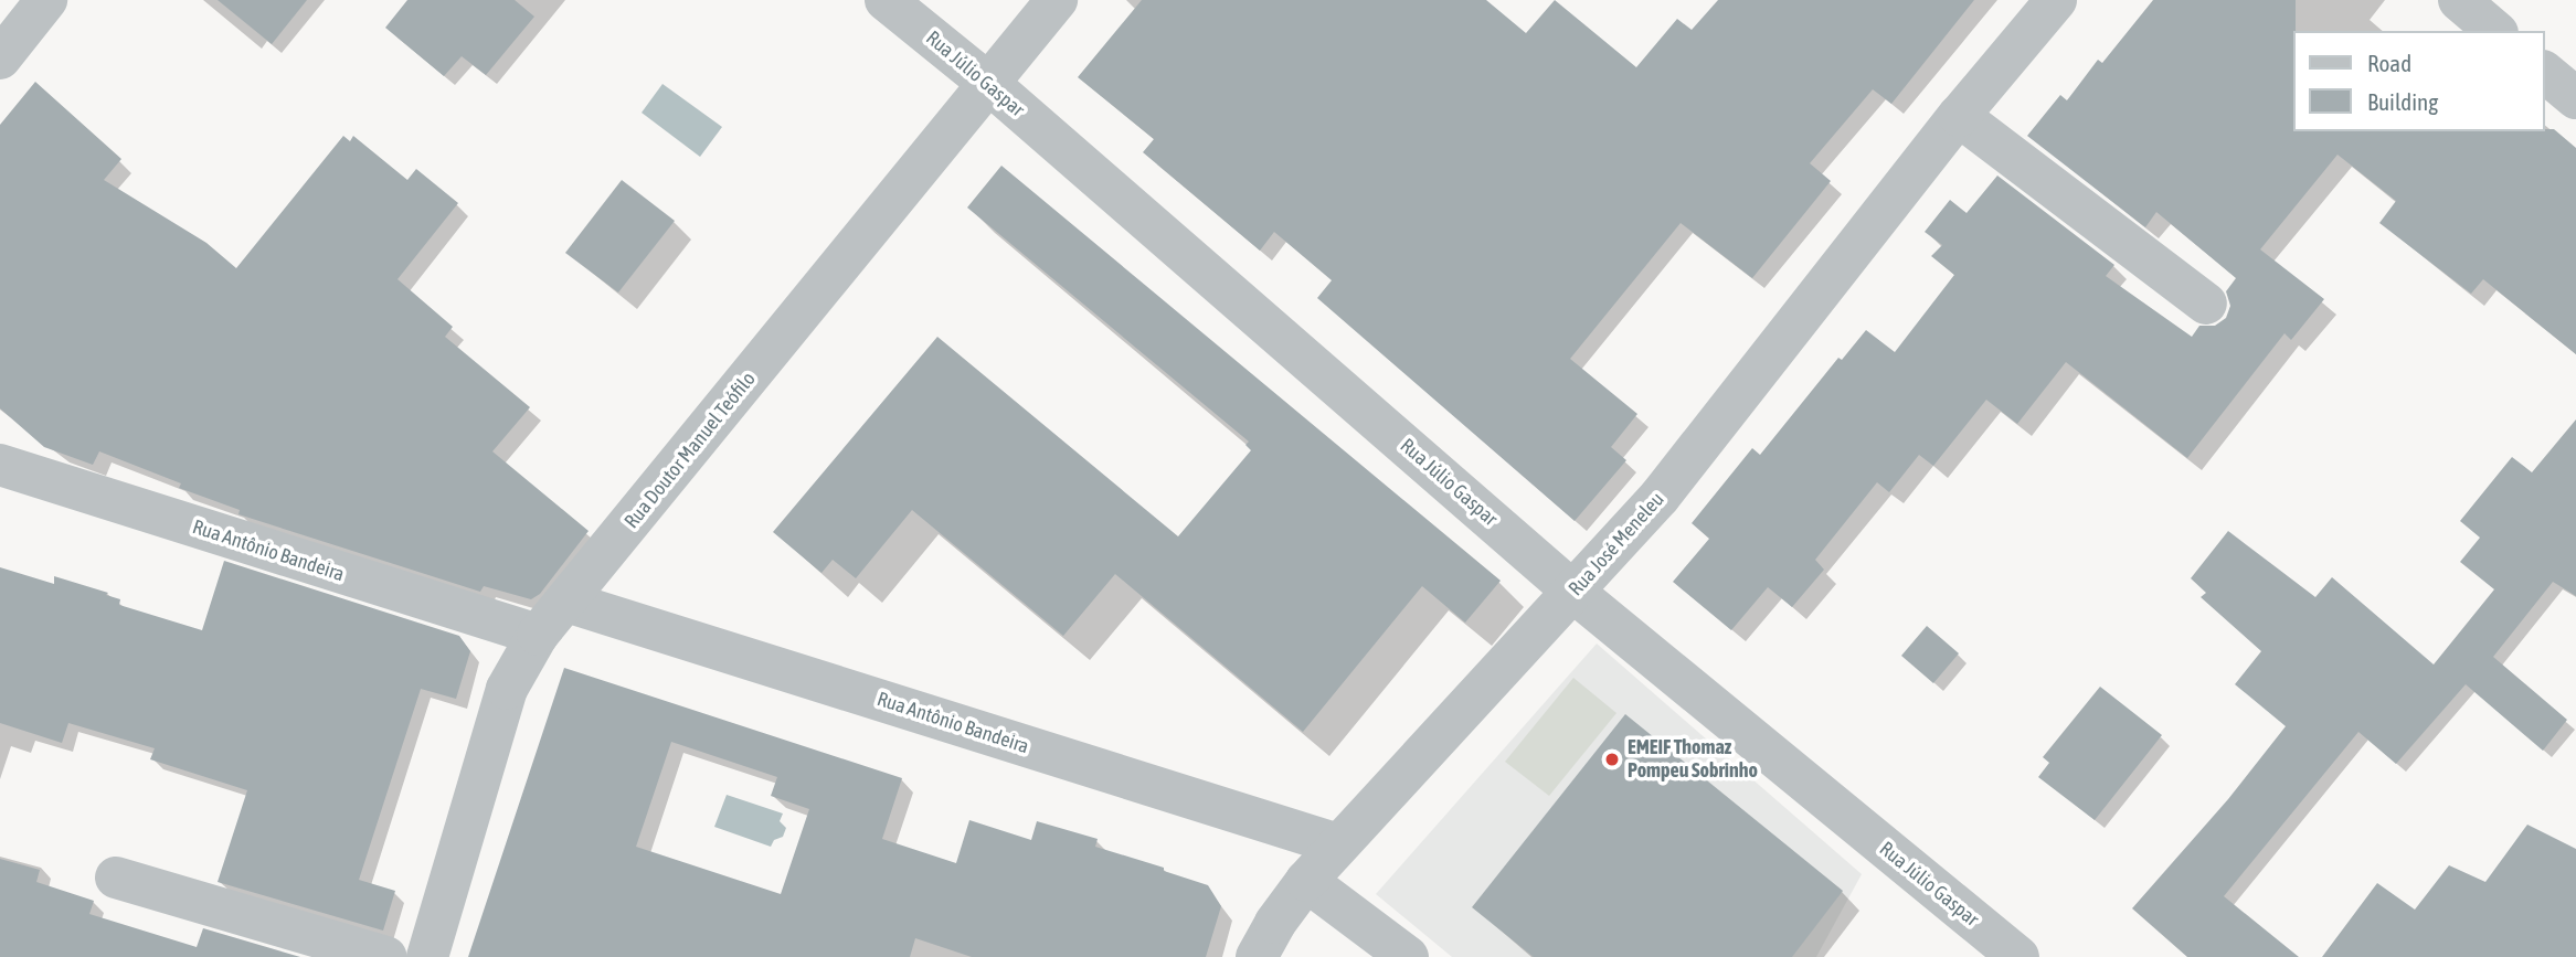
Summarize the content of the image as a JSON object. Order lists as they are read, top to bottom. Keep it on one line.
{"streets":{"street":["Rua Júlio Gaspar","Rua Doutor Manuel Teófilo","Rua José Meneleu","Rua Antônio Bandeira"]},"crossings":[["Rua Júlio Gaspar","Rua Doutor Manuel Teófilo"],["Rua Júlio Gaspar","Rua José Meneleu"],["Rua Doutor Manuel Teófilo","Rua Antônio Bandeira"],["Rua José Meneleu","Rua Antônio Bandeira"]],"places":["EMEIF Thomaz Pompeu Sobrinho"],"legend":["Road","Building"]}
